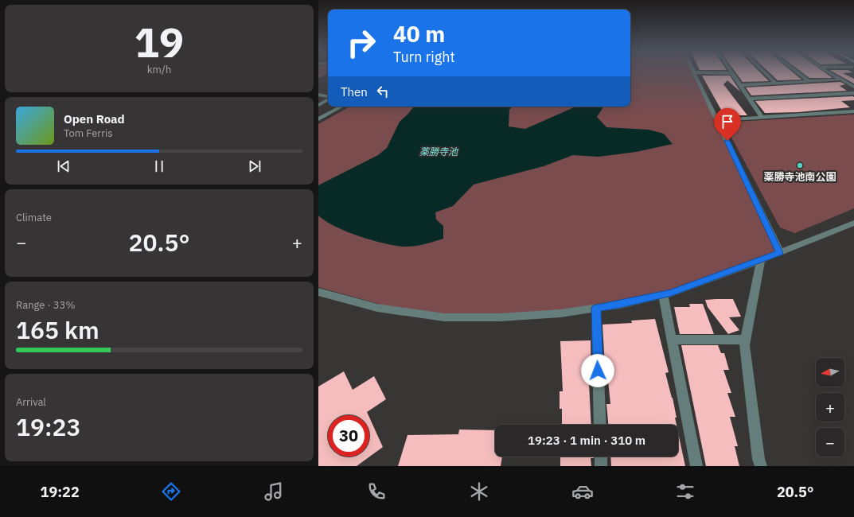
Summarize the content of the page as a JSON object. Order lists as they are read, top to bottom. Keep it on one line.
{"water":["薬勝寺池"],"places":["薬勝寺池南公園"],"north":"left","page":{"tile":[["19","km/h"],"Climate",["Range · 33%","165 km"],["Arrival","19:23"]],"turn":["40 m","Turn right"],"then":"Then","song":["Open Road","Tom Ferris"],"heat":["−","20.5°","+"],"map_buttons":["+","−"],"limit":"30","trip":"19:23 · 1 min · 310 m","tabs":["19:22","20.5°"]}}
